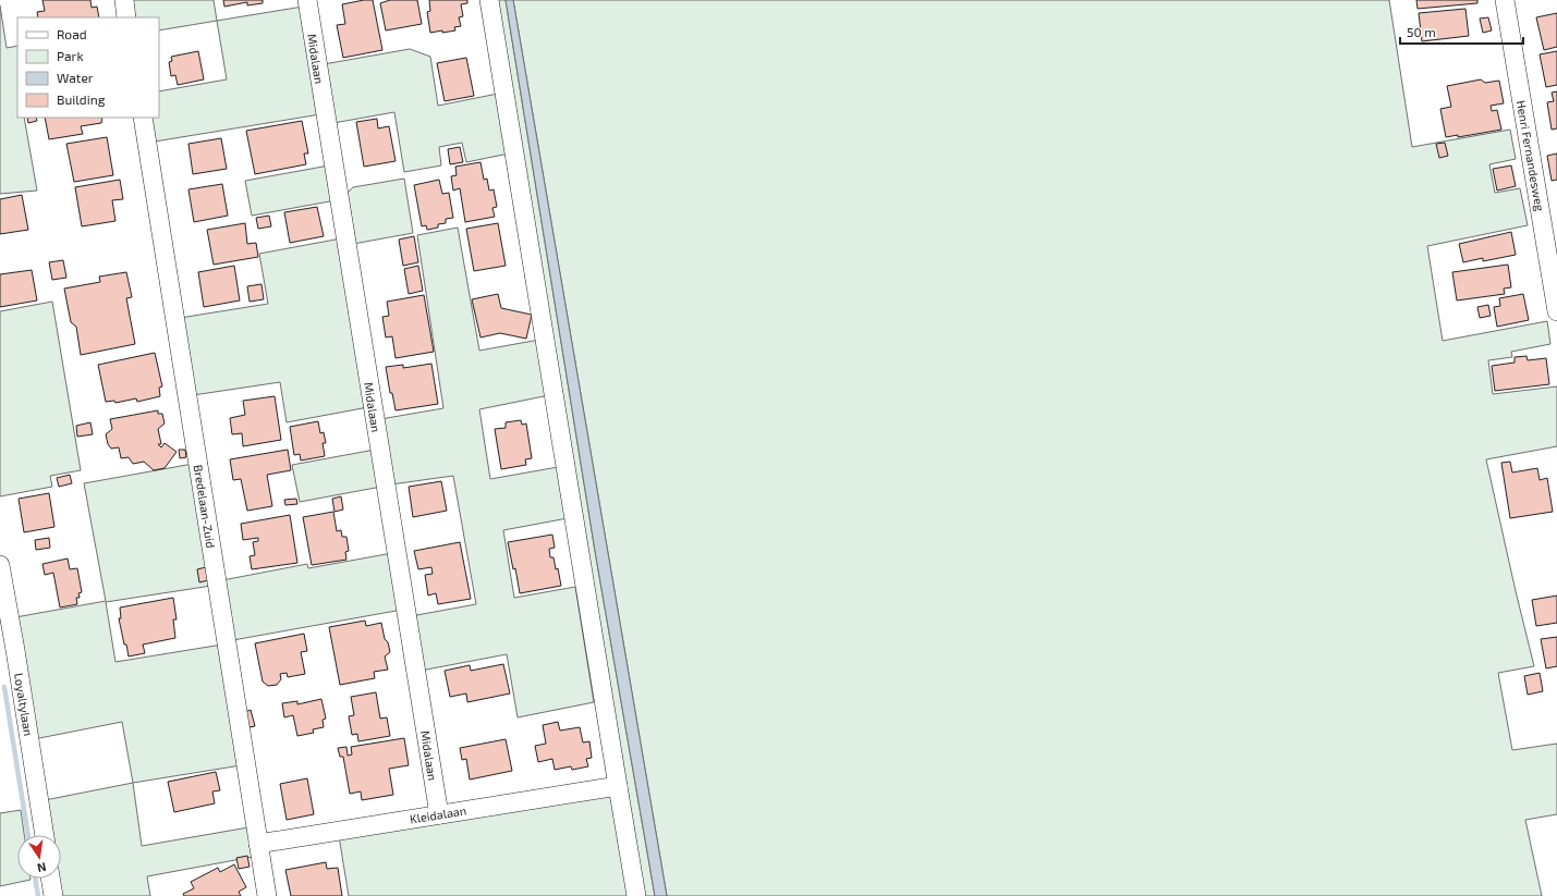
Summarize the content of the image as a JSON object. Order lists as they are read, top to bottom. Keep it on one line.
{"streets":{"street":["Midalaan","Henri Fernandesweg","Bredelaan-Zuid","Loyaltylaan","Kleidalaan"]},"crossings":[["Midalaan","Kleidalaan"],["Bredelaan-Zuid","Kleidalaan"]],"legend":["Road","Park","Water","Building"],"scale_bar":"50 m","north":"bottom"}
